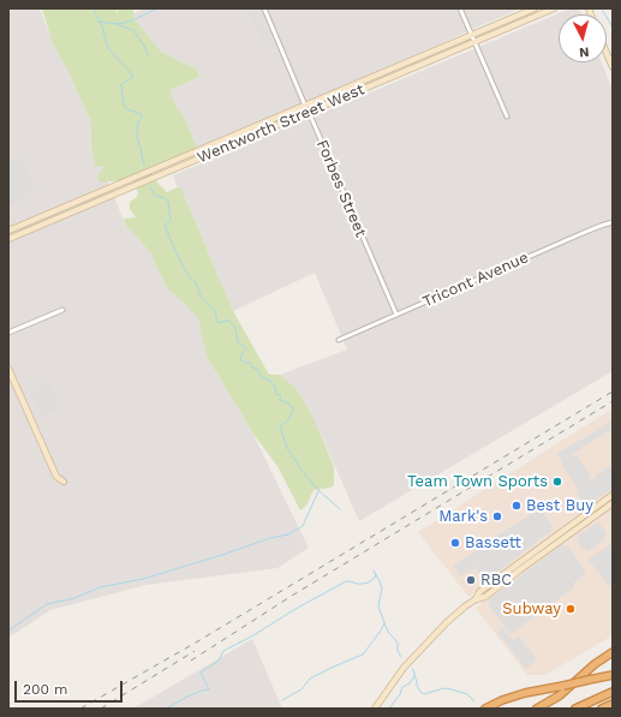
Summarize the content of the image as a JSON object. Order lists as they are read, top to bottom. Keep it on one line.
{"streets":{"main road":["Wentworth Street West"],"street":["Forbes Street","Tricont Avenue"]},"crossings":[["Wentworth Street West","Forbes Street"],["Forbes Street","Tricont Avenue"]],"places":["Team Town Sports","Best Buy","Mark's","Bassett","RBC","Subway"],"scale_bar":"200 m","north":"bottom"}
